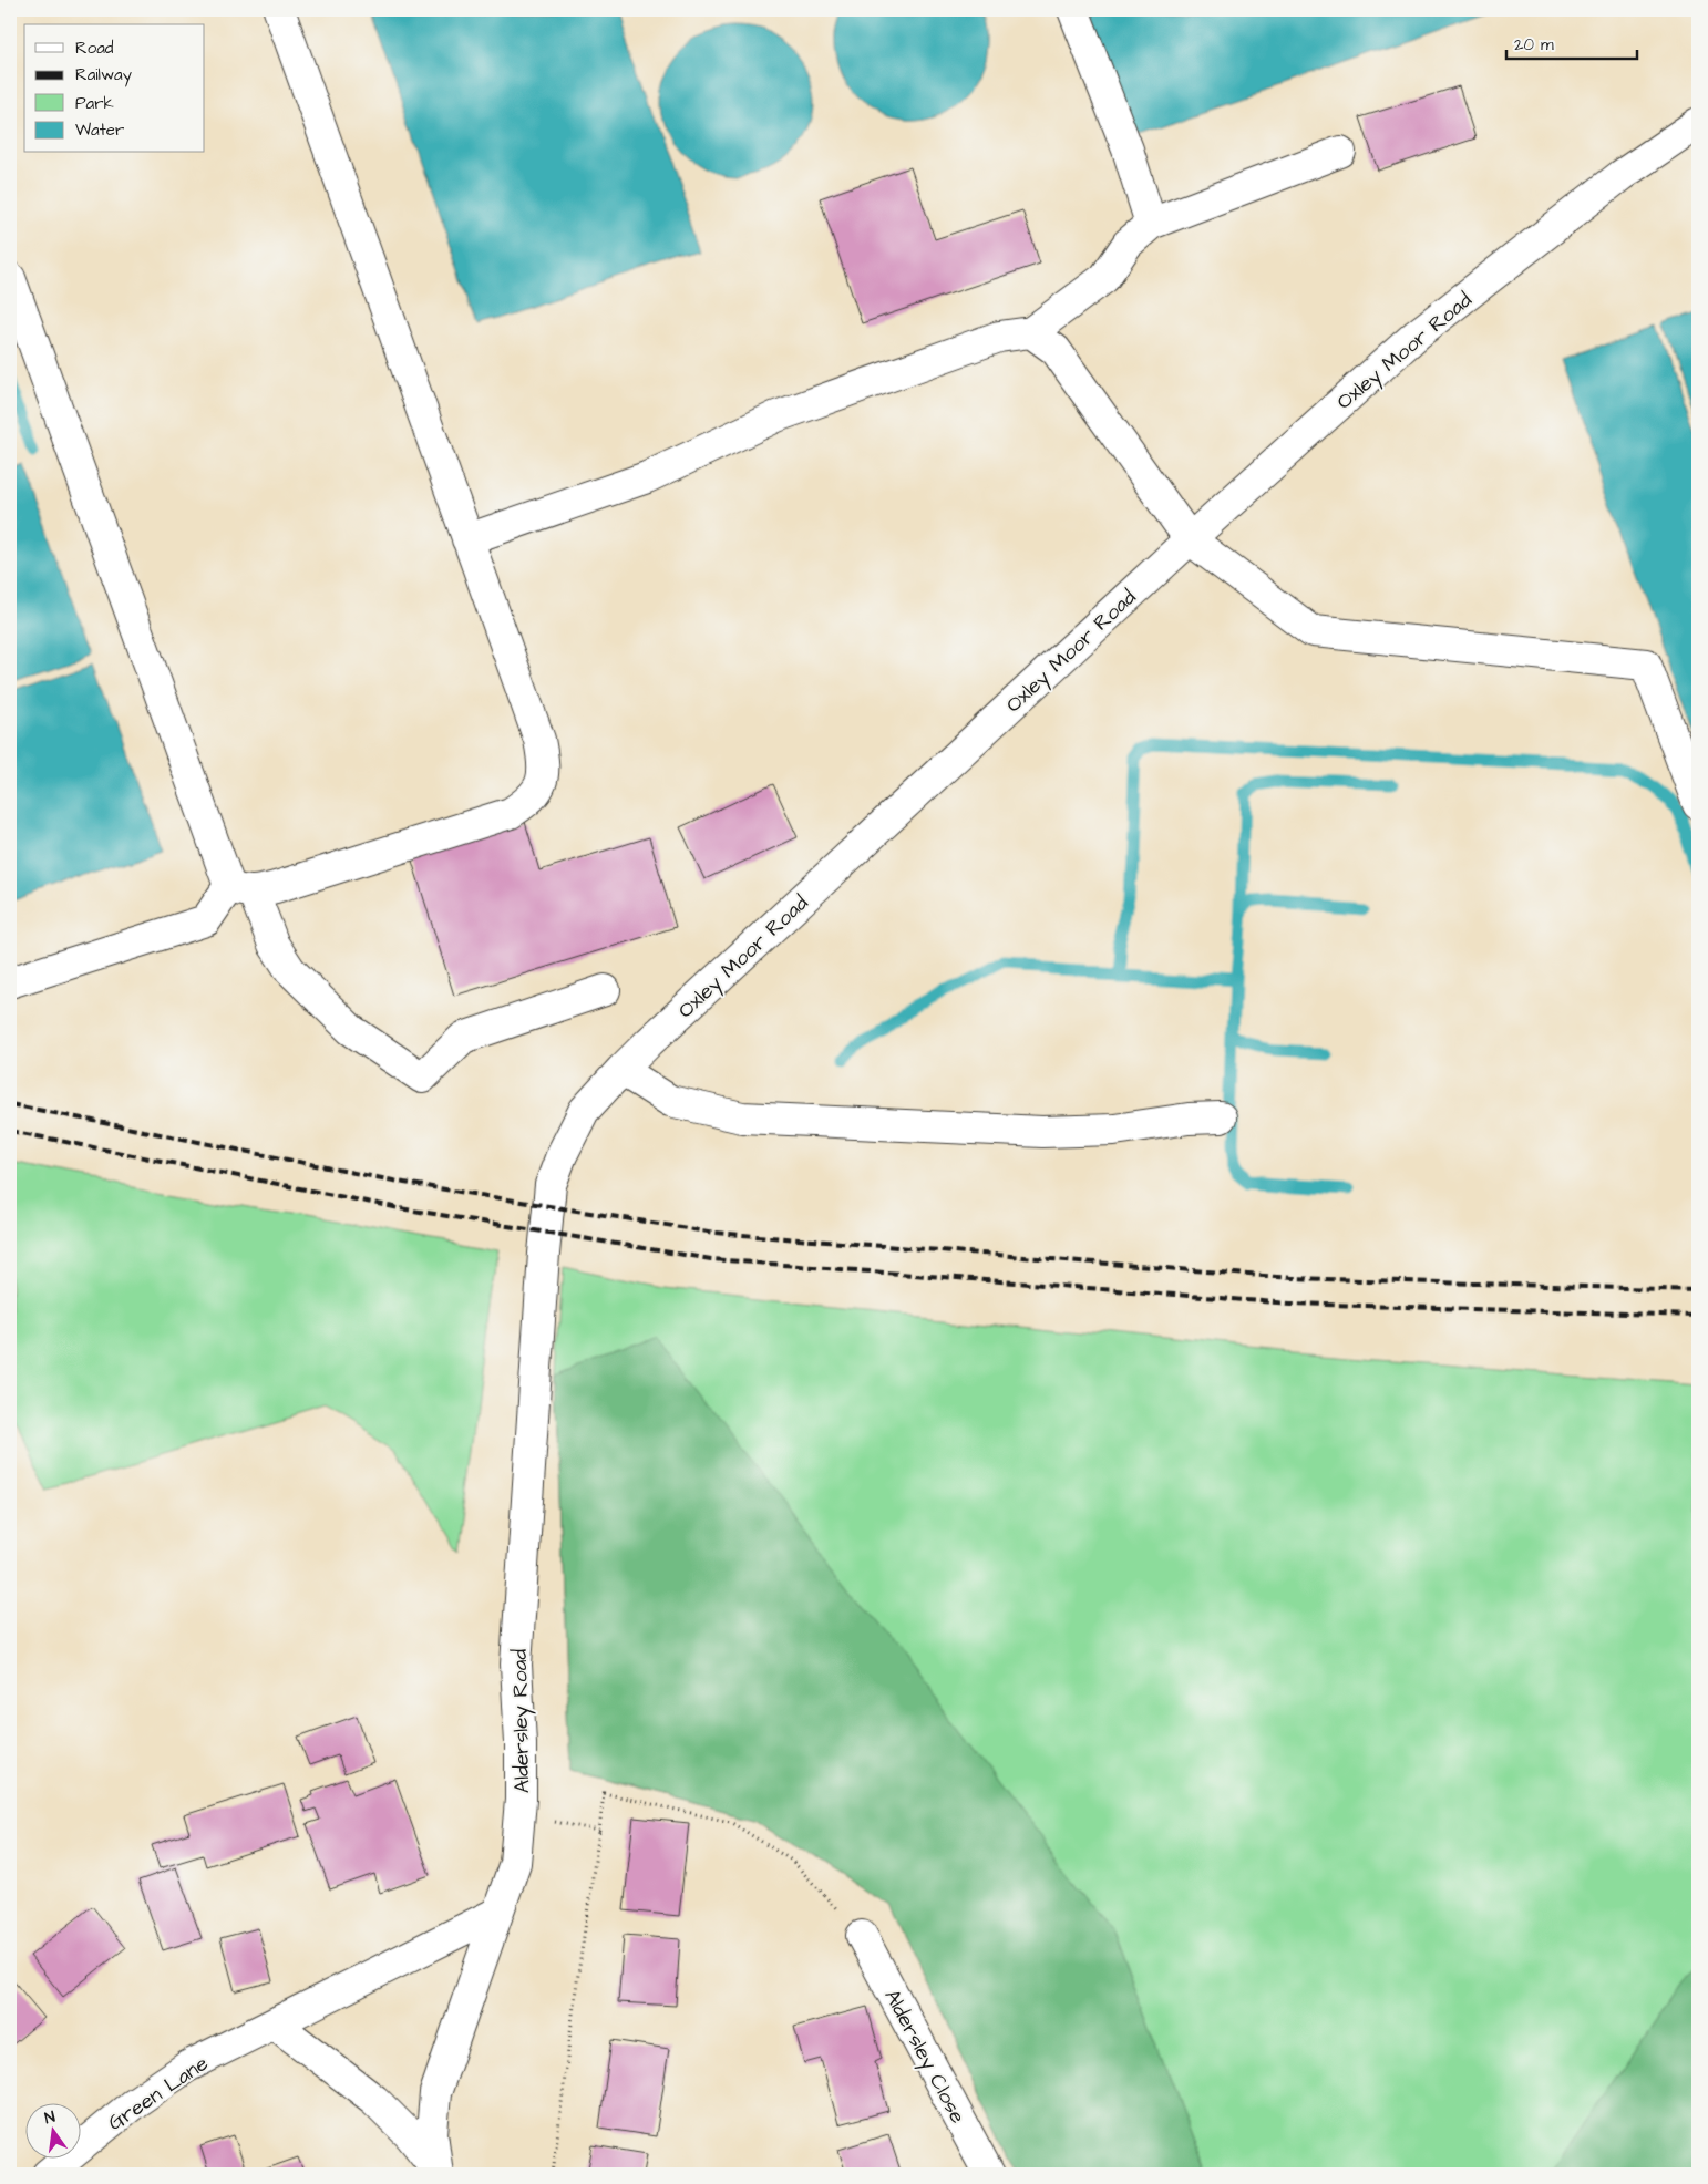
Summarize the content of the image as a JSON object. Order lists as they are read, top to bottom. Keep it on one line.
{"streets":{"street":["Oxley Moor Road","Aldersley Road","Aldersley Close","Green Lane"]},"crossings":[["Oxley Moor Road","Aldersley Road"],["Aldersley Road","Green Lane"]],"legend":["Road","Railway","Park","Water"],"scale_bar":"20 m","north":"top"}
